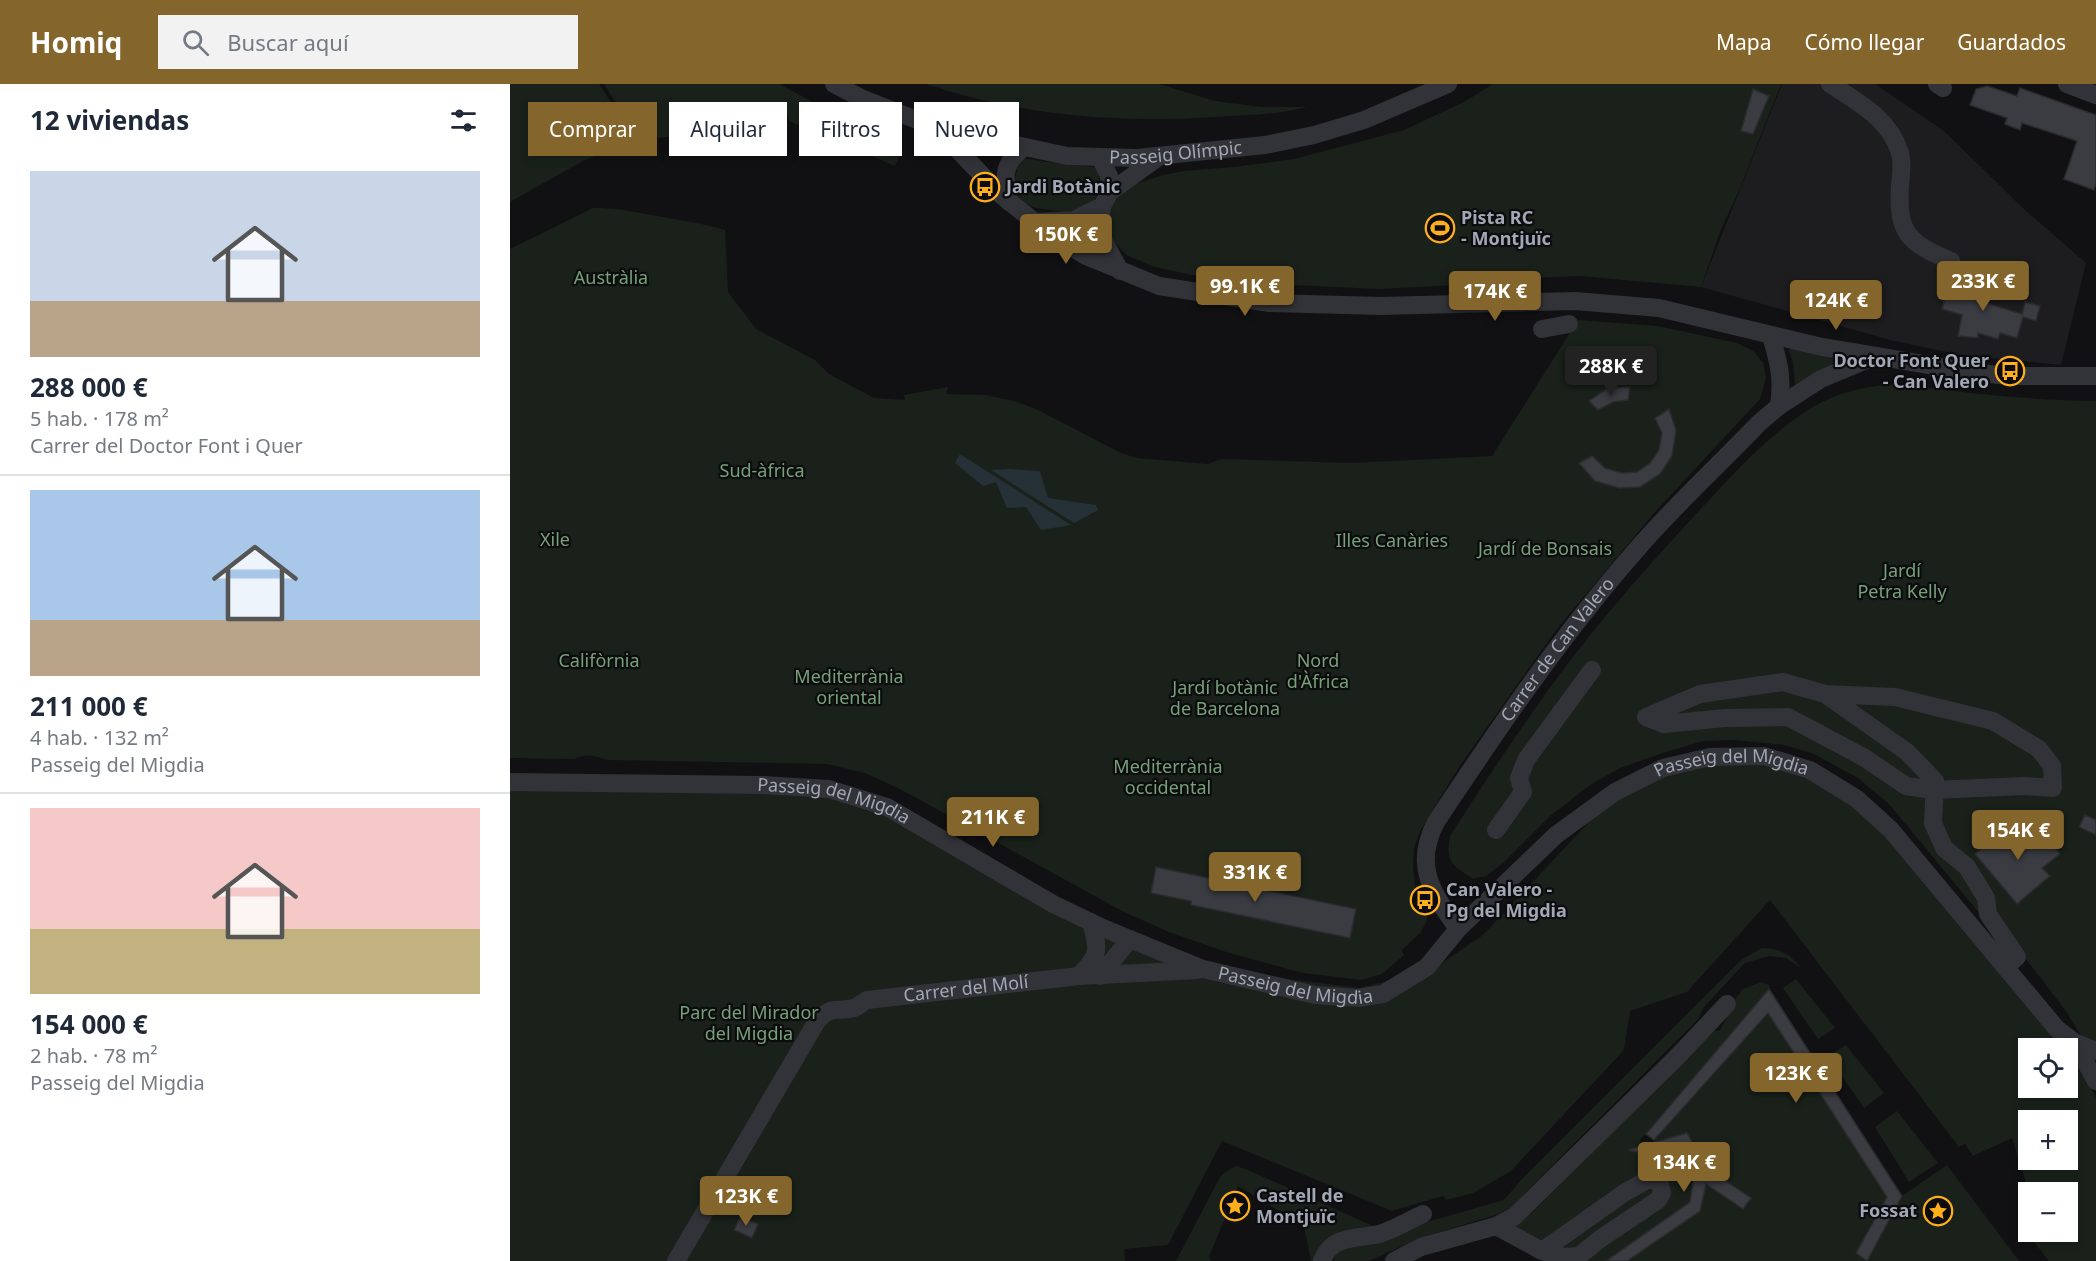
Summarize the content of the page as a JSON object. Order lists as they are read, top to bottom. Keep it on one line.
{"streets":{"street":["Passeig Olímpic","Carrer de Can Valero","Passeig del Migdia","Carrer del Molí"]},"crossings":[["Carrer de Can Valero","Passeig del Migdia"],["Passeig del Migdia","Carrer del Molí"]],"parks":["Austràlia","Sud-àfrica","Xile","Illes Canàries","Jardí de Bonsais","Jardí Petra Kelly","Califòrnia","Nord d'Àfrica","Mediterrània oriental","Jardí botànic de Barcelona","Mediterrània occidental","Parc del Mirador del Migdia"],"places":{"bus stop":["Jardi Botànic","Doctor Font Quer - Can Valero","Can Valero - Pg del Migdia"],"sports":["Pista RC - Montjuïc"],"place":["Castell de Montjuïc","Fossat"]},"page":{"header":"Homiq","search":"Buscar aquí","nav":["Mapa","Cómo llegar","Guardados"],"heading":"12 viviendas","chip":["Comprar","Alquilar","Filtros","Nuevo"],"list":[{"name":"288 000 €","note":"5 hab. · 178 m² · Carrer del Doctor Font i Quer"},{"name":"211 000 €","note":"4 hab. · 132 m² · Passeig del Migdia"},{"name":"154 000 €","note":"2 hab. · 78 m² · Passeig del Migdia"}],"price":["150K €","233K €","99.1K €","174K €","124K €","288K €","211K €","154K €","331K €","123K €","134K €","123K €"],"map_buttons":["+","−"]}}
